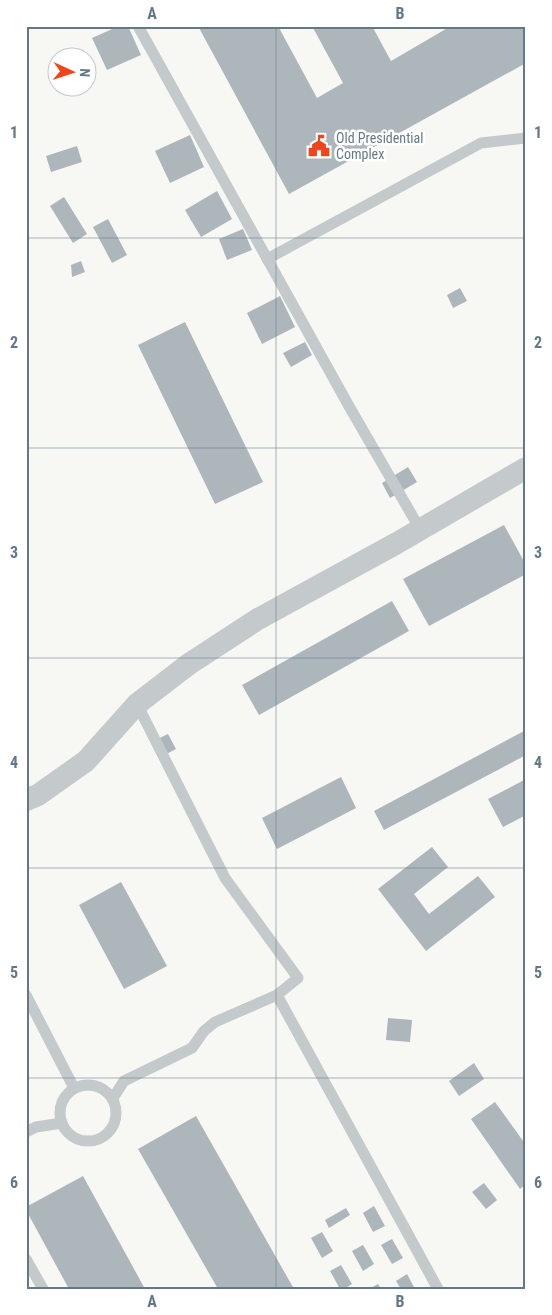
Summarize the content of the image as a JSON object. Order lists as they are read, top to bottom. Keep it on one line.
{"places":{"public building":["Old Presidential Complex"]},"north":"right","grid":{"columns":["A","B"],"rows":["1","2","3","4","5","6"]}}
